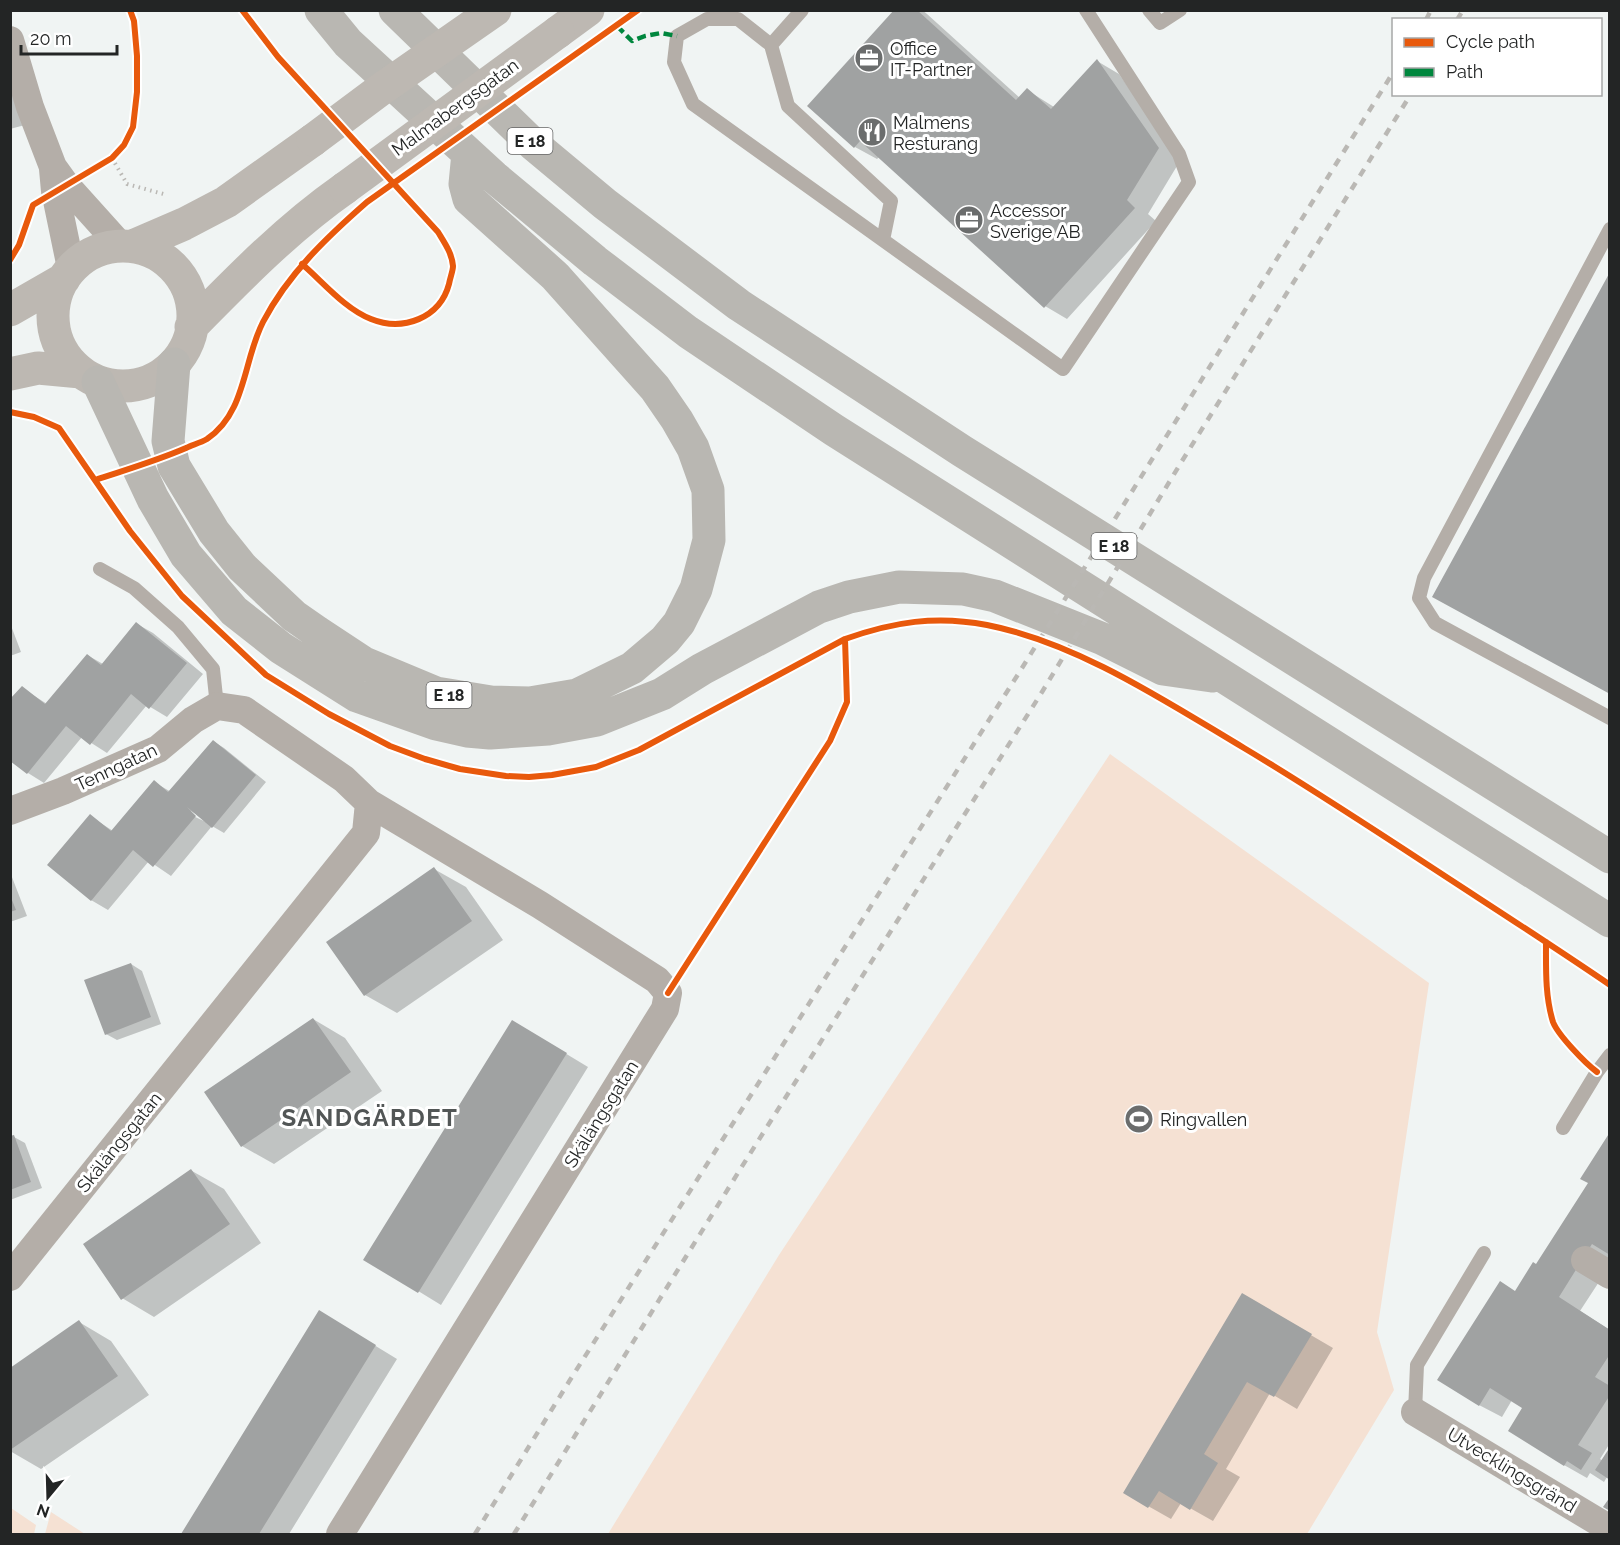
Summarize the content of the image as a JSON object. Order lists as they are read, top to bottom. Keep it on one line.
{"streets":{"highway":["E 18"],"main road":["Malmabergsgatan"],"street":["Tenngatan","Skälängsgatan","Utvecklingsgränd"]},"crossings":[["Malmabergsgatan","E 18"],["Tenngatan","Skälängsgatan"]],"districts":["SANDGÄRDET"],"places":{"office":["Office IT-Partner","Accessor Sverige AB"],"restaurant":["Malmens Resturang"],"sports":["Ringvallen"]},"legend":["Cycle path","Path"],"scale_bar":"20 m","north":"bottom"}
